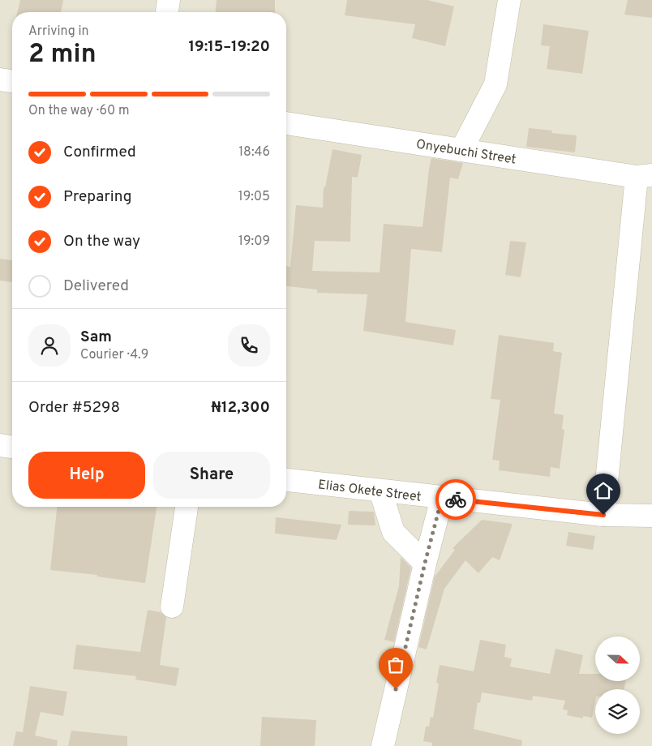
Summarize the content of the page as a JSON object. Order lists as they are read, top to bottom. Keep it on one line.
{"streets":{"street":["Onyebuchi Street","Elias Okete Street"]},"north":"right","page":{"heading":["2 min","Arriving in","19:15–19:20"],"panel":["Sam","Courier · 4.9","Order #5298","₦12,300"],"bar":"On the way · 60 m","list":[["Confirmed","18:46"],["Preparing","19:05"],["On the way","19:09"],"Delivered"],"buttons":["Help","Share"]}}
